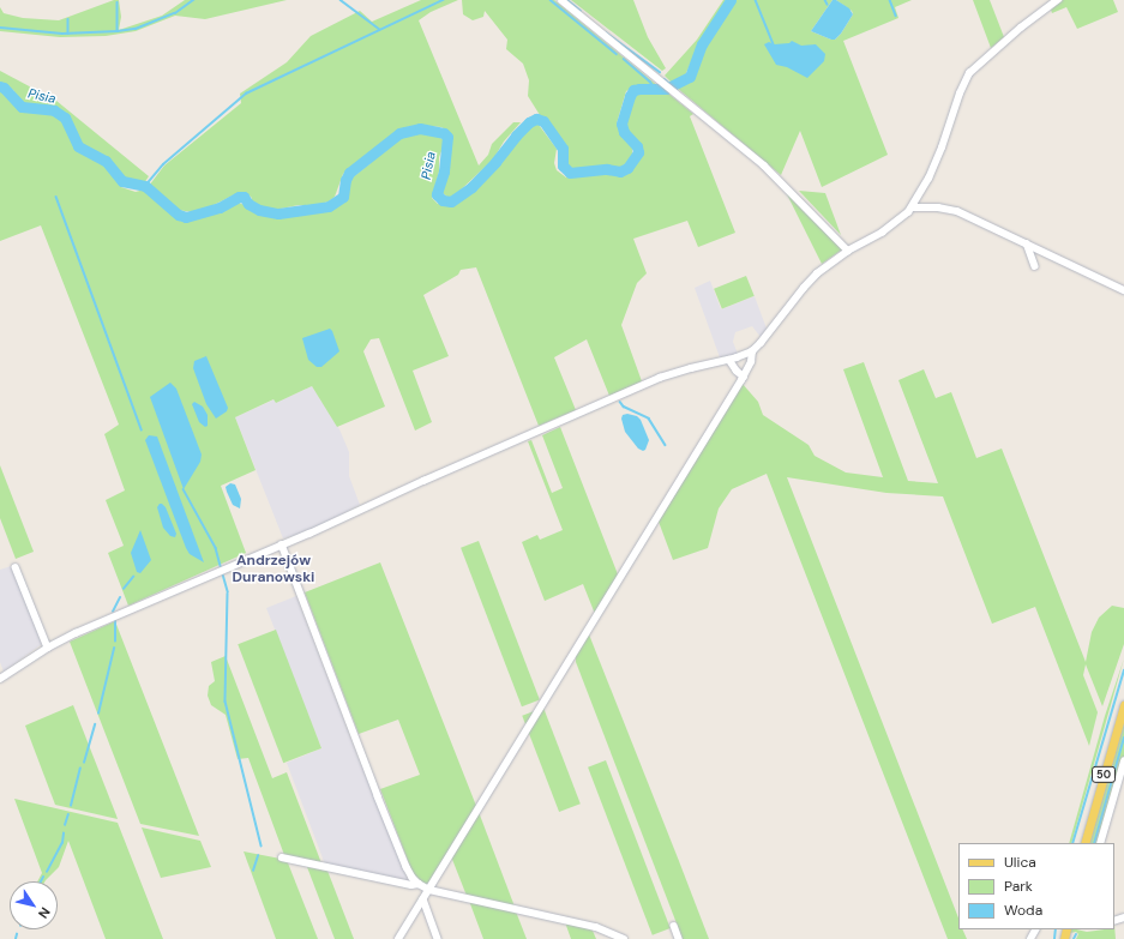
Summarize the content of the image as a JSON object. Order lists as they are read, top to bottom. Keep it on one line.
{"streets":{"main road":["50"]},"districts":["Andrzejów Duranowski"],"water":["Pisia"],"legend":["Ulica","Park","Woda"],"north":"bottom right"}
